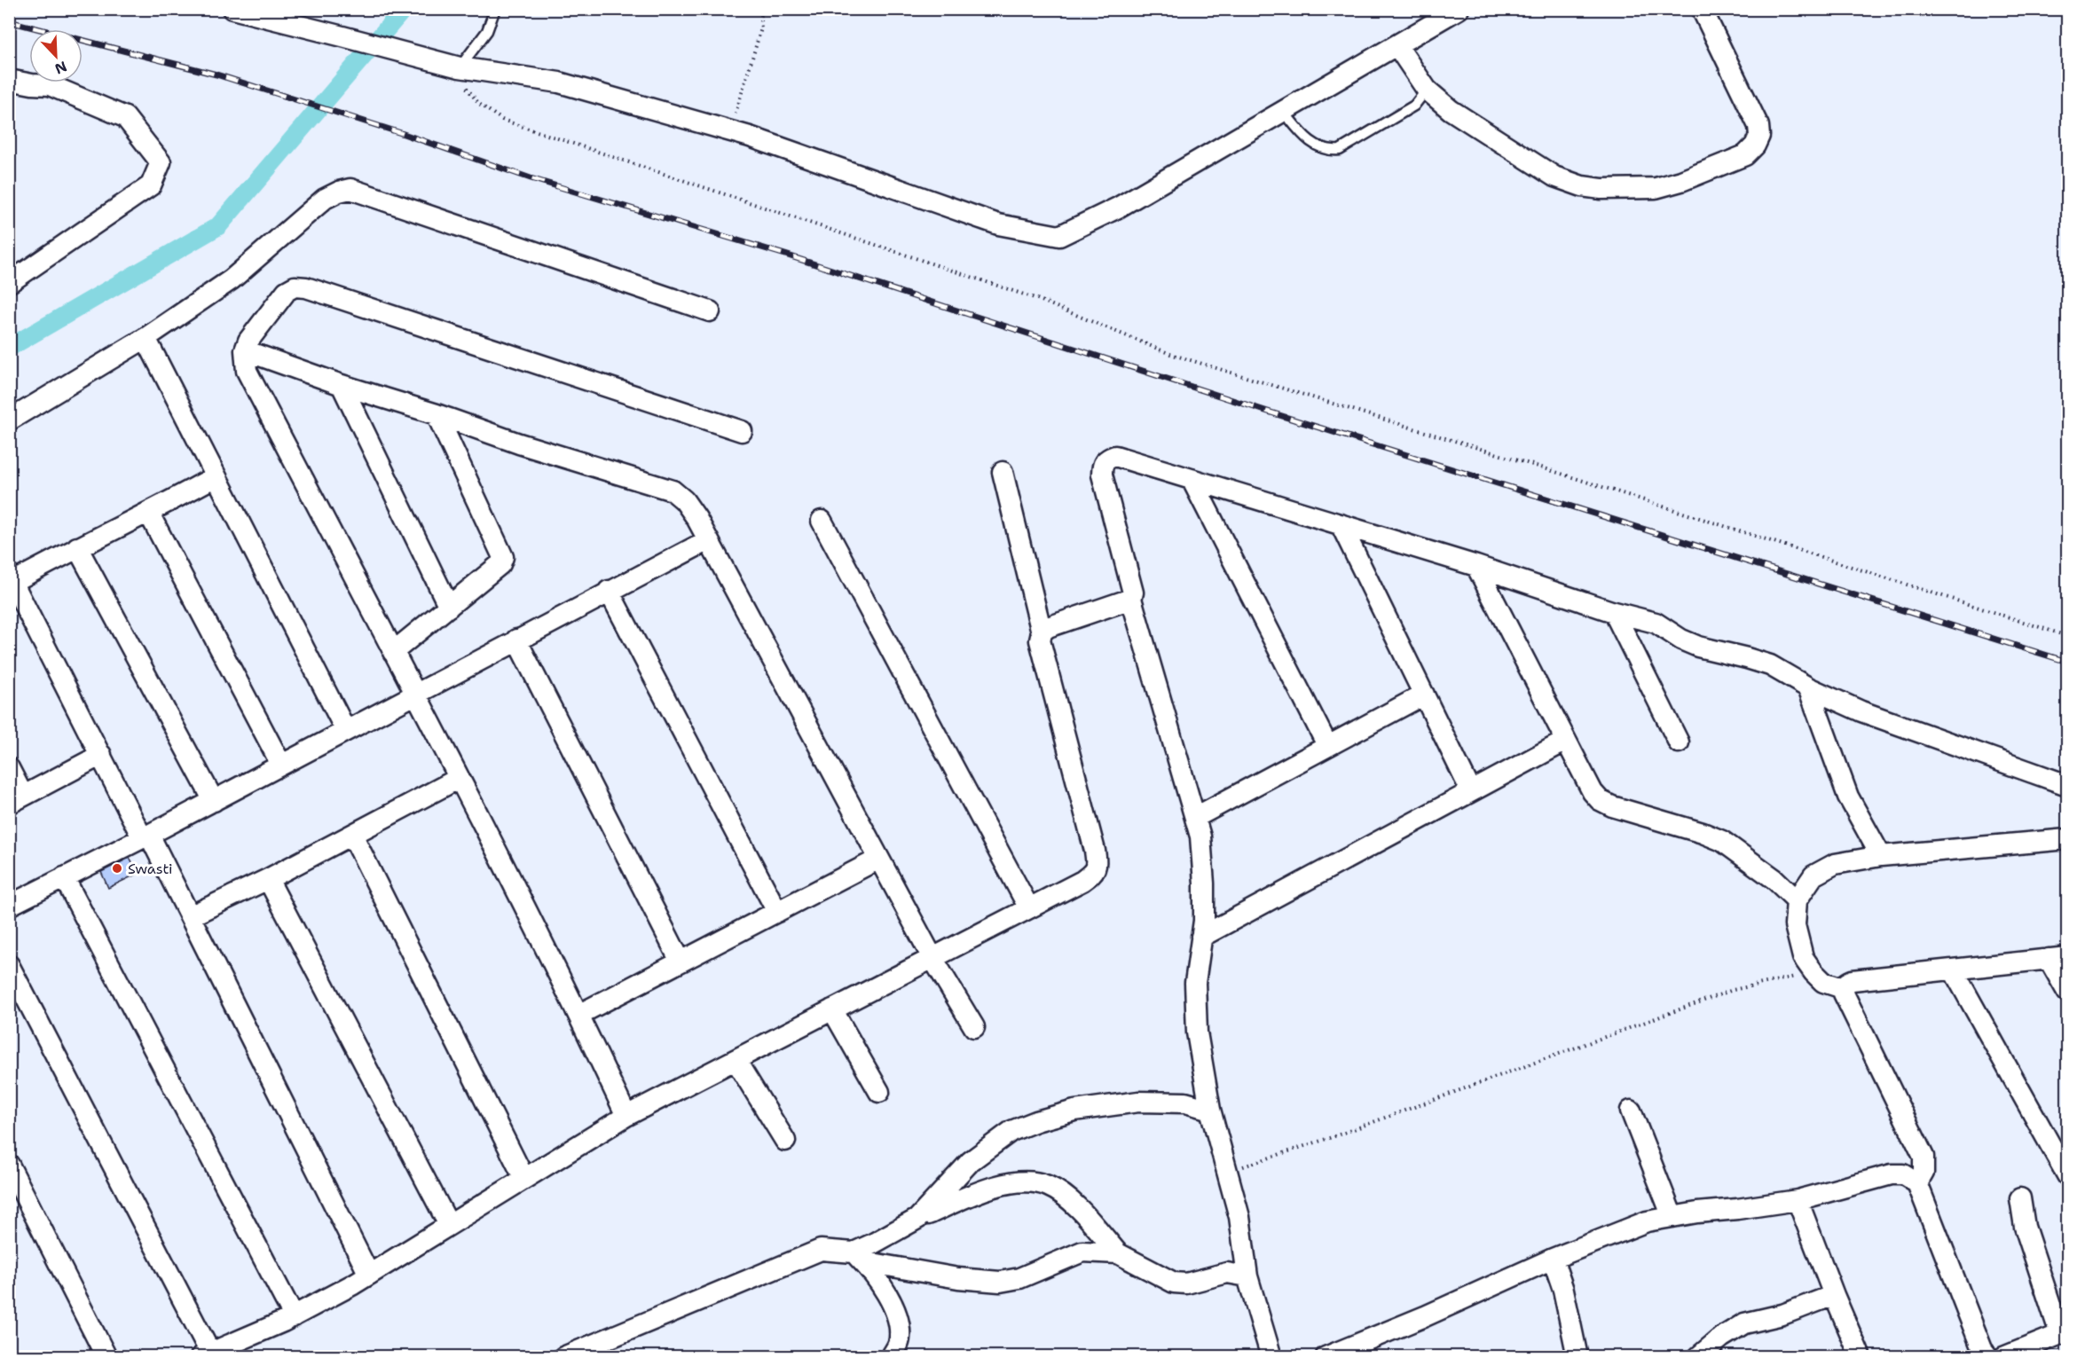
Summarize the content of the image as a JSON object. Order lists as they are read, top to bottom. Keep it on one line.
{"places":["Swasti"],"north":"bottom right"}
